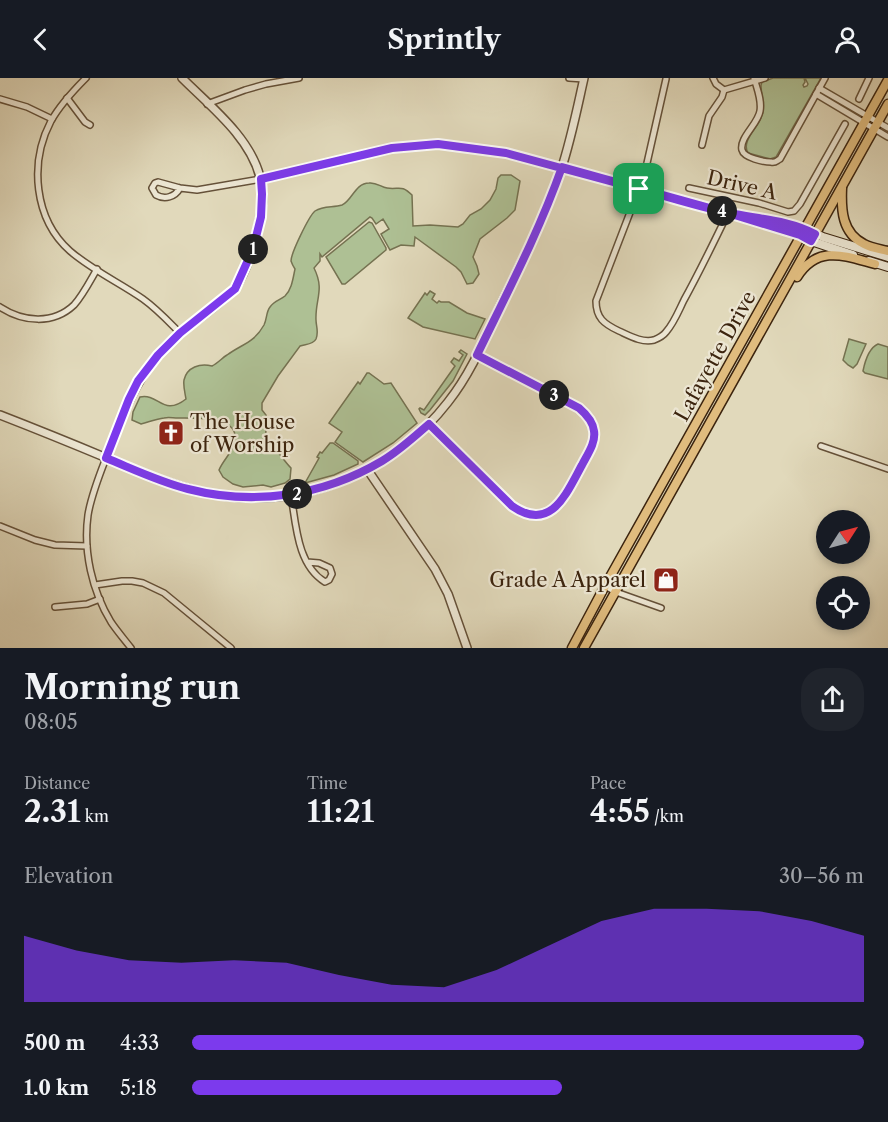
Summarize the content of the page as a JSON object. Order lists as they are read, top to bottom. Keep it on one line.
{"streets":{"main road":["Lafayette Drive"],"street":["Drive A"]},"places":{"church":["The House of Worship"],"shop":["Grade A Apparel"]},"north":"top right","page":{"header":"Sprintly","pins":["4","1","3","2"],"heading":["Morning run","08:05"],"stats":[["Distance","2.31 km"],["Time","11:21"],["Pace","4:55 /km"]],"chart":["Elevation","30–56 m"],"list":[{"name":"500 m","note":"4:33"},{"name":"1.0 km","note":"5:18"}]}}
